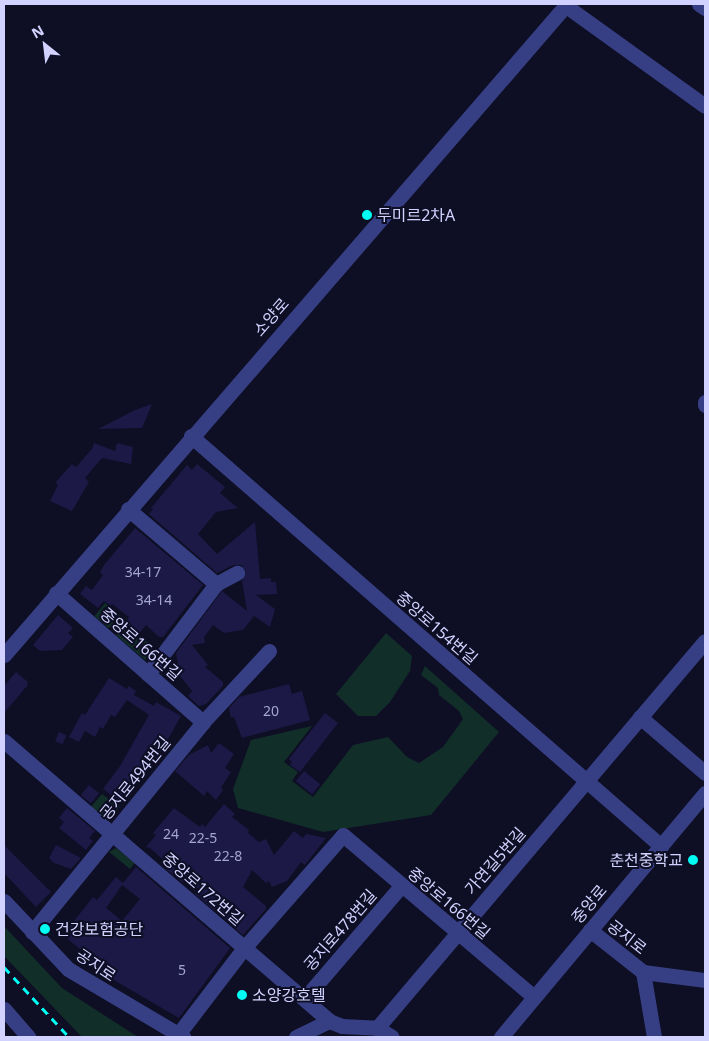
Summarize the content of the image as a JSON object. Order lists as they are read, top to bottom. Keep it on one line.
{"streets":{"street":["소양로","중앙로154번길","중앙로166번길","공지로494번길","가연길5번길","중앙로172번길","중앙로","공지로478번길","공지로"]},"crossings":[["소양로","중앙로154번길"],["소양로","중앙로166번길"],["중앙로154번길","가연길5번길"],["중앙로154번길","중앙로"],["중앙로166번길","공지로494번길"],["중앙로166번길","가연길5번길"],["중앙로166번길","중앙로172번길"],["중앙로166번길","중앙로"],["중앙로166번길","공지로478번길"],["공지로494번길","중앙로172번길"],["공지로494번길","공지로"],["가연길5번길","중앙로172번길"],["중앙로172번길","공지로478번길"],["중앙로","공지로"]],"places":["두미르2차A","춘천중학교","건강보험공단","소양강호텔"],"house_numbers":["34-17","34-14","20","24","22-5","22-8","5"],"north":"top left"}
